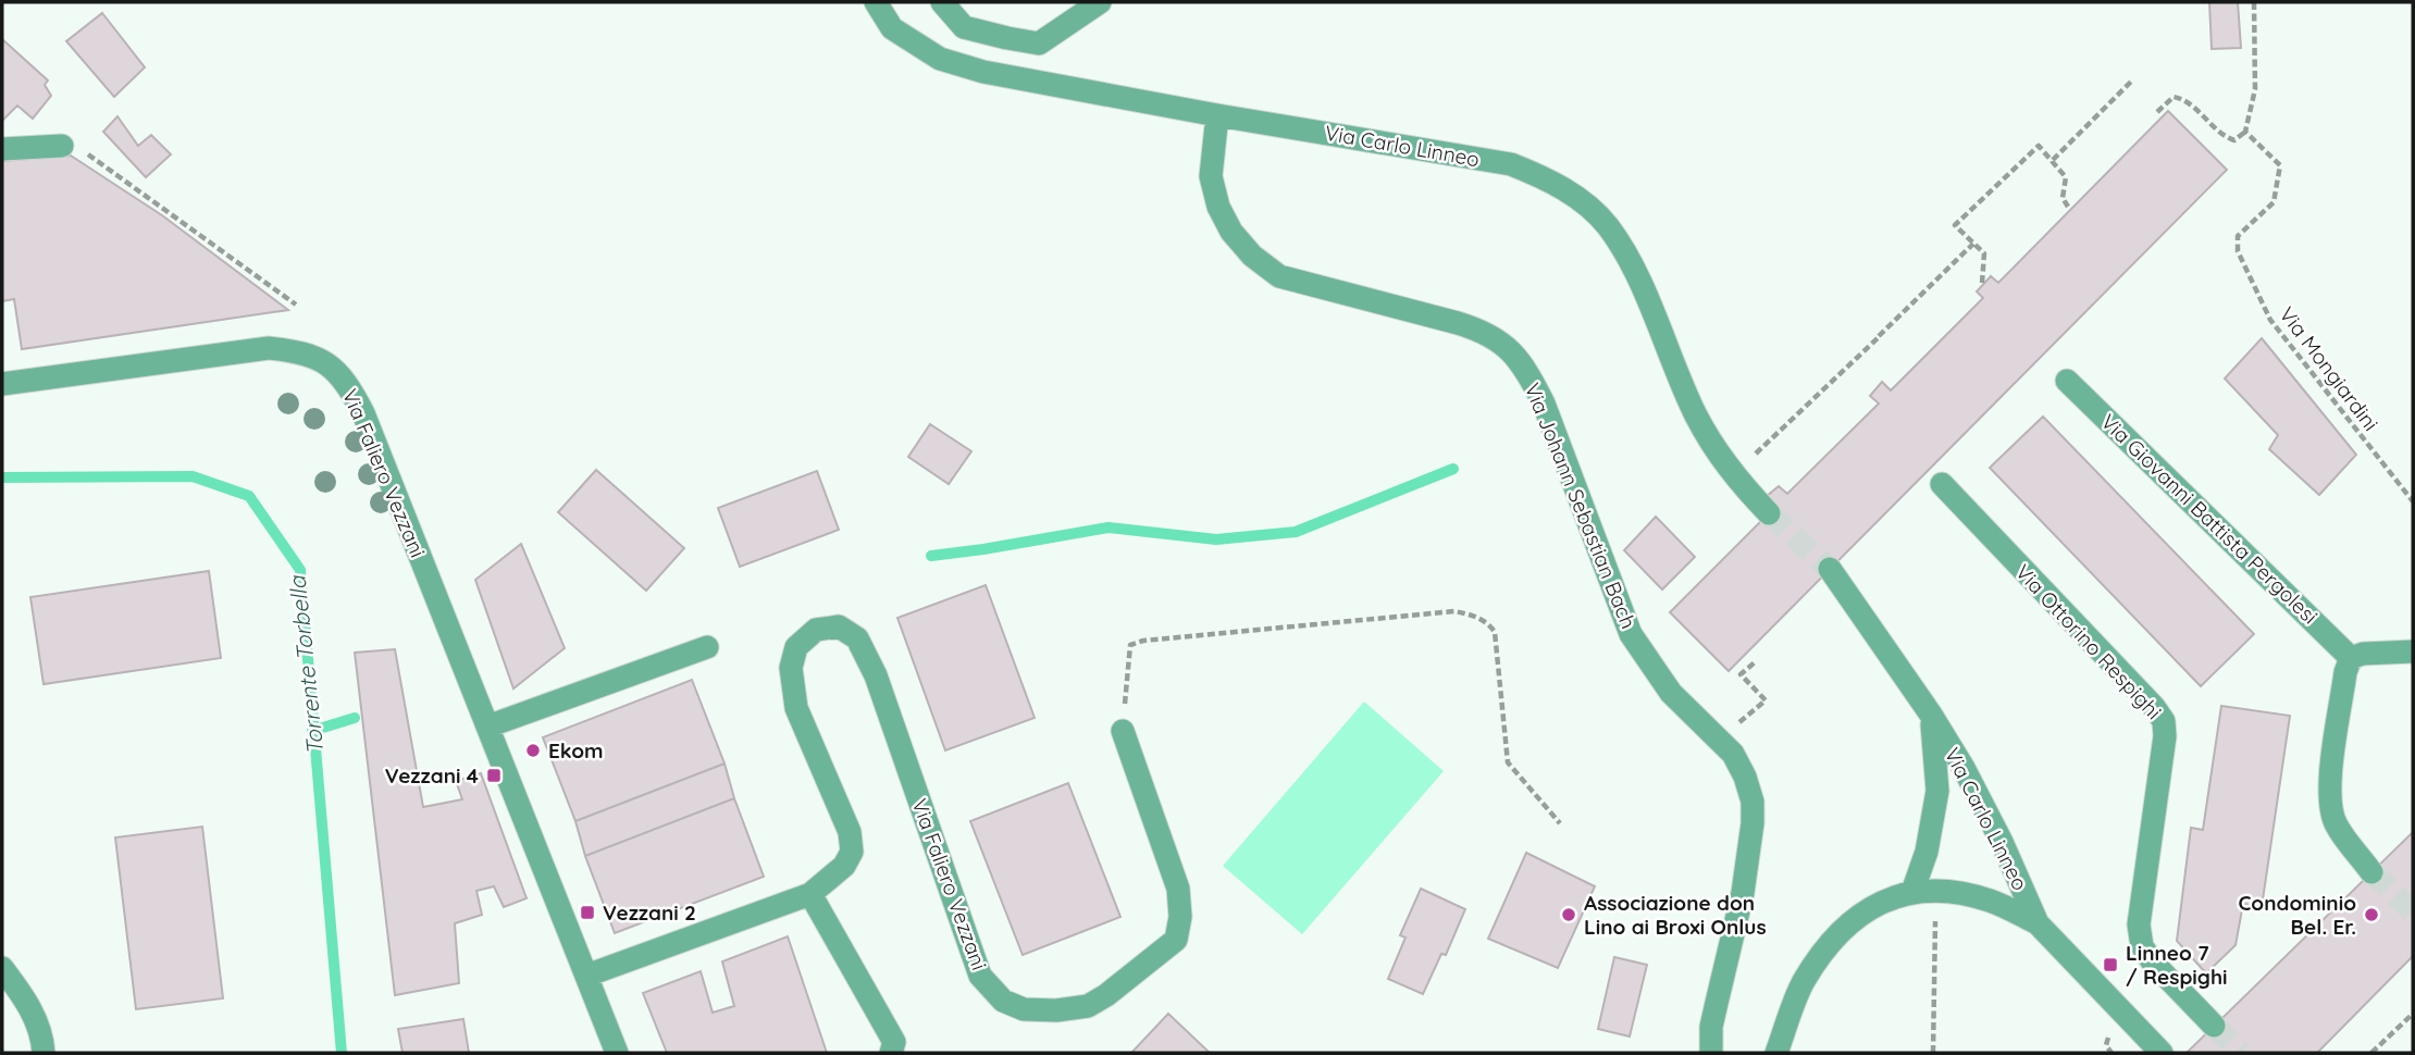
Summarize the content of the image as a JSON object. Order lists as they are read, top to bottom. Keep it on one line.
{"streets":{"street":["Via Carlo Linneo","Via Faliero Vezzani","Via Johann Sebastian Bach","Via Giovanni Battista Pergolesi","Via Ottorino Respighi"],"path":["Via Mongiardini"]},"crossings":[["Via Carlo Linneo","Via Johann Sebastian Bach"]],"water":["Torrente Torbella"],"places":{"other":["Ekom","Associazione don Lino ai Broxi Onlus","Condominio Bel. Er."],"transit":["Vezzani 4","Vezzani 2","Linneo 7 / Respighi"]}}
